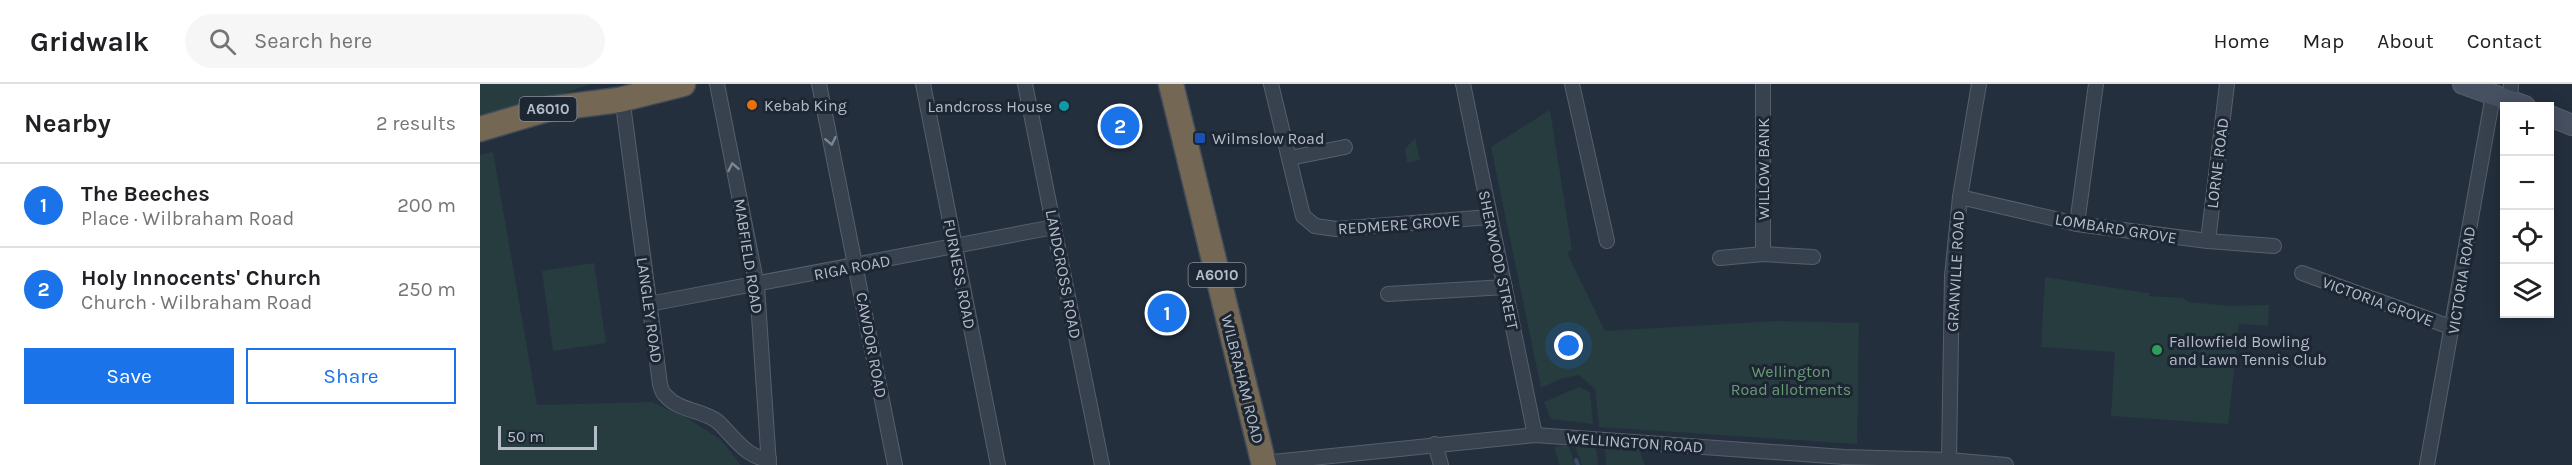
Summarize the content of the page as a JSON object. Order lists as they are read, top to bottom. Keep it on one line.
{"streets":{"highway":["A6010","WILBRAHAM ROAD"],"street":["LORNE ROAD","WILLOW BANK","REDMERE GROVE","LOMBARD GROVE","MABFIELD ROAD","SHERWOOD STREET","RIGA ROAD","GRANVILLE ROAD","FURNESS ROAD","LANDCROSS ROAD","VICTORIA ROAD","VICTORIA GROVE","LANGLEY ROAD","CAWDOR ROAD","WELLINGTON ROAD"]},"crossings":[["A6010","LANGLEY ROAD"],["LORNE ROAD","LOMBARD GROVE"],["REDMERE GROVE","SHERWOOD STREET"],["LOMBARD GROVE","GRANVILLE ROAD"],["MABFIELD ROAD","RIGA ROAD"],["MABFIELD ROAD","LANGLEY ROAD"],["SHERWOOD STREET","WELLINGTON ROAD"],["RIGA ROAD","FURNESS ROAD"],["RIGA ROAD","LANDCROSS ROAD"],["RIGA ROAD","LANGLEY ROAD"],["RIGA ROAD","CAWDOR ROAD"],["GRANVILLE ROAD","WELLINGTON ROAD"],["VICTORIA ROAD","VICTORIA GROVE"],["WILBRAHAM ROAD","WELLINGTON ROAD"]],"one_way":["MABFIELD ROAD","CAWDOR ROAD"],"parks":["Wellington Road allotments"],"places":{"other":["Kebab King","Landcross House","Fallowfield Bowling and Lawn Tennis Club"],"transit":["Wilmslow Road"]},"scale_bar":"50 m","page":{"header":"Gridwalk","search":"Search here","nav":["Home","Map","About","Contact"],"heading":["Nearby","2 results"],"map_buttons":["+","−"],"pins":["2","1"],"list":[{"mark":"1","name":"The Beeches","note":"Place · Wilbraham Road","value":"200 m"},{"mark":"2","name":"Holy Innocents' Church","note":"Church · Wilbraham Road","value":"250 m"}],"buttons":["Save","Share"],"scale":"50 m"}}
